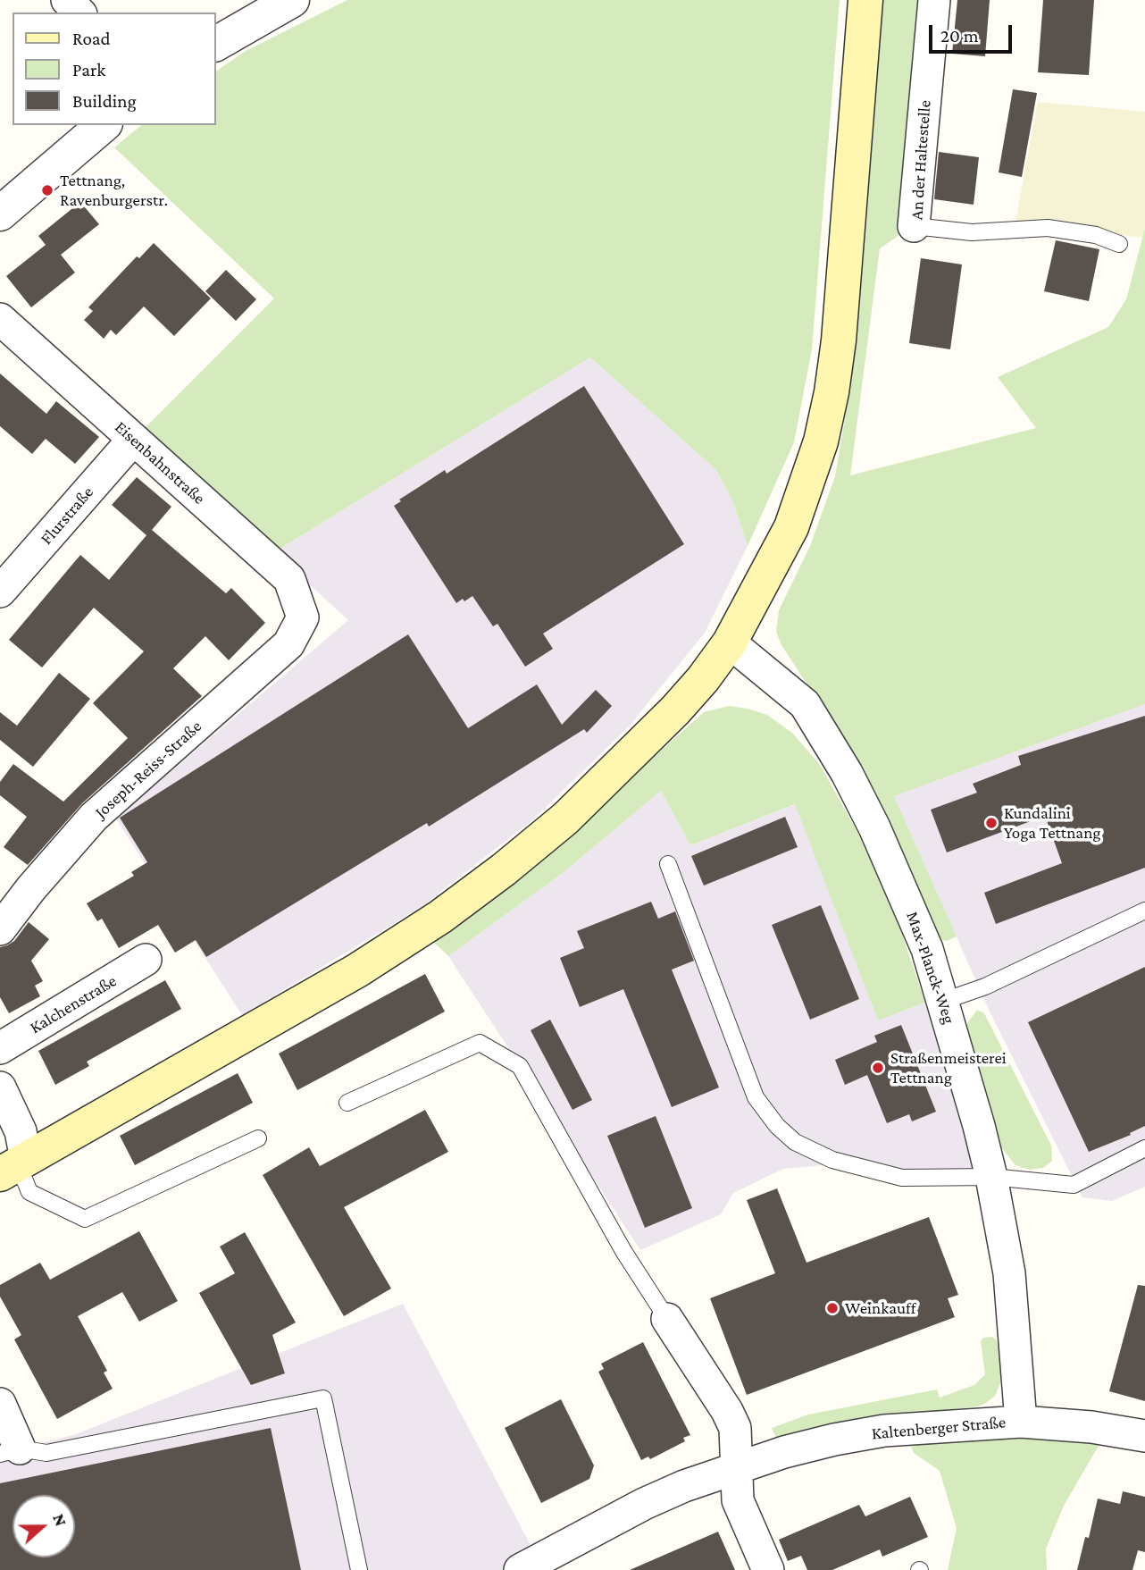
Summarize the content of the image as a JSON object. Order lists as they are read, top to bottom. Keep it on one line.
{"streets":{"street":["An der Haltestelle","Eisenbahnstraße","Flurstraße","Joseph-Reiss-Straße","Max-Planck-Weg","Kalchenstraße","Kaltenberger Straße"]},"crossings":[["Eisenbahnstraße","Flurstraße"],["Eisenbahnstraße","Joseph-Reiss-Straße"],["Max-Planck-Weg","Kaltenberger Straße"]],"places":["Tettnang, Ravenburgerstr.","Kundalini Yoga Tettnang","Straßenmeisterei Tettnang","Weinkauff"],"legend":["Road","Park","Building"],"scale_bar":"20 m","north":"right"}
